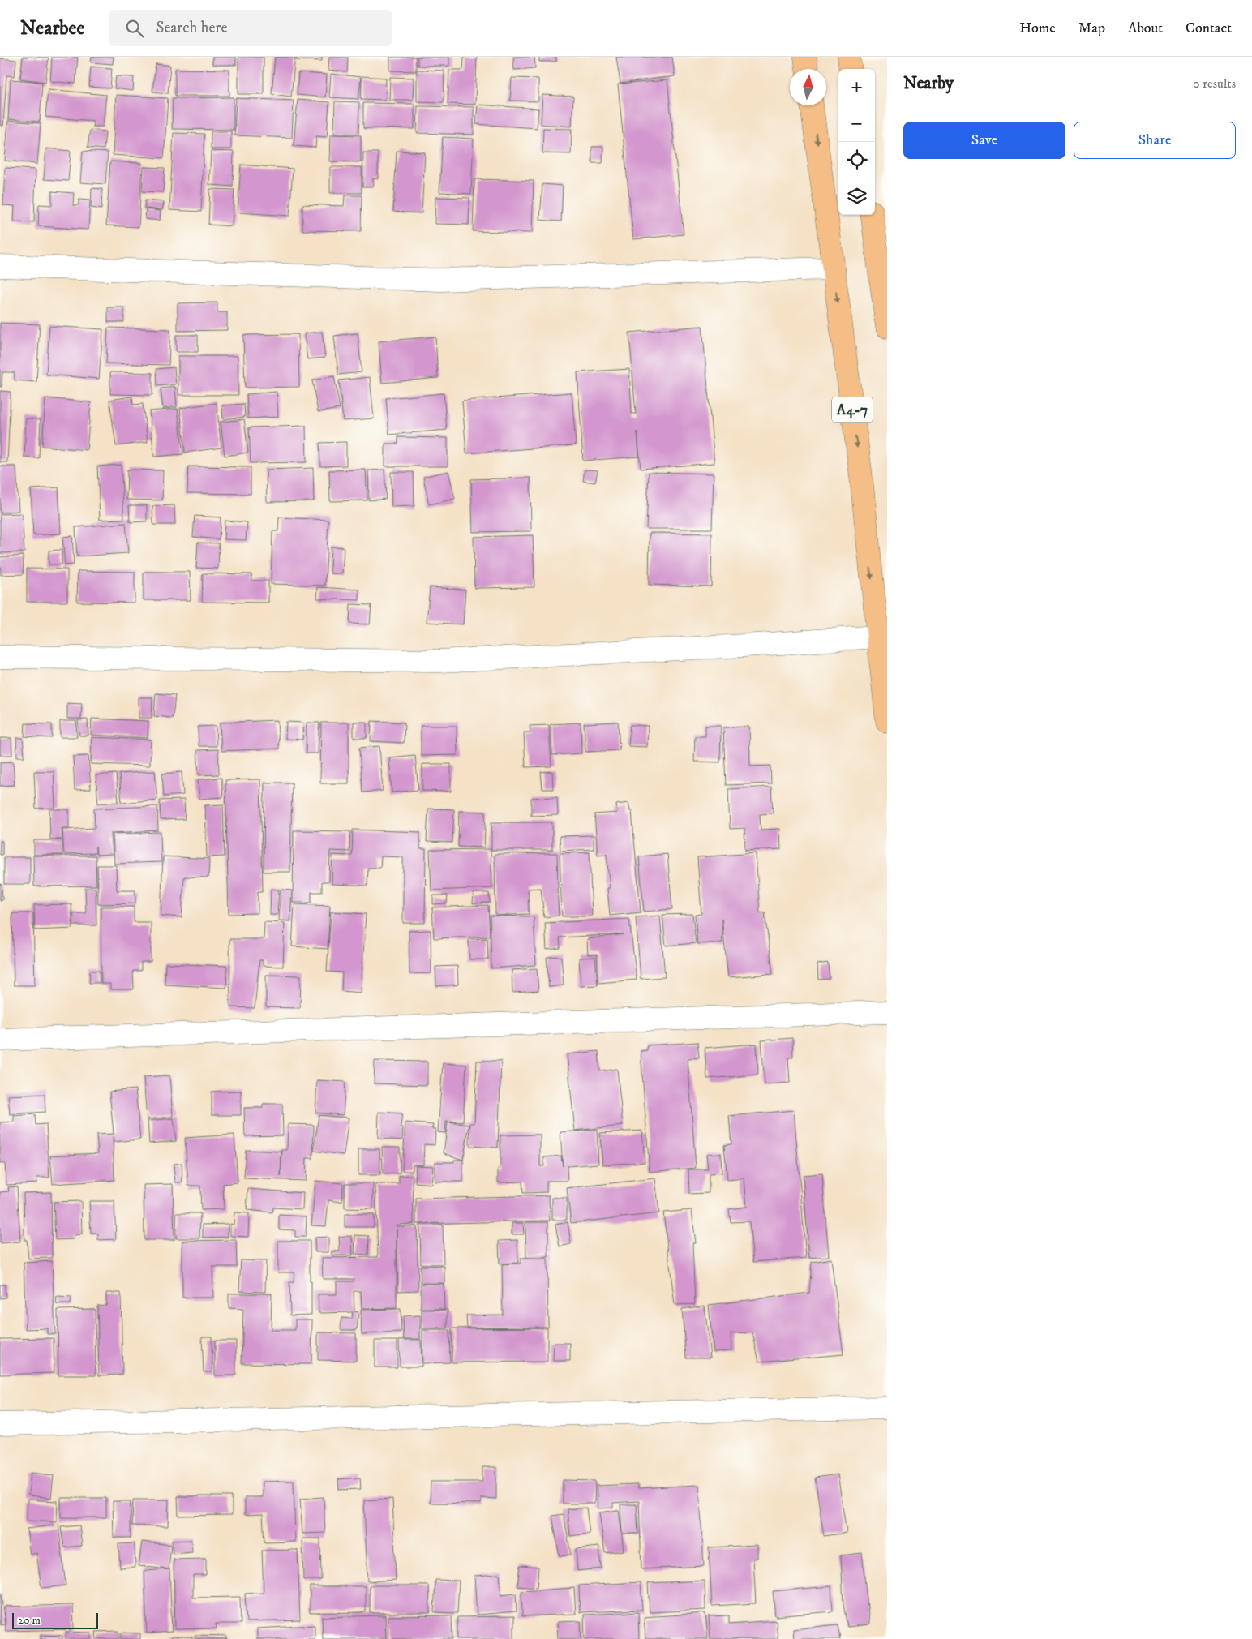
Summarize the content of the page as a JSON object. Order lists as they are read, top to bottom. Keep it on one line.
{"streets":{"highway":["A4-7"]},"scale_bar":"20 m","north":"top","page":{"header":"Nearbee","search":"Search here","nav":["Home","Map","About","Contact"],"heading":["Nearby","0 results"],"map_buttons":["+","−"],"buttons":["Save","Share"],"scale":"20 m"}}
